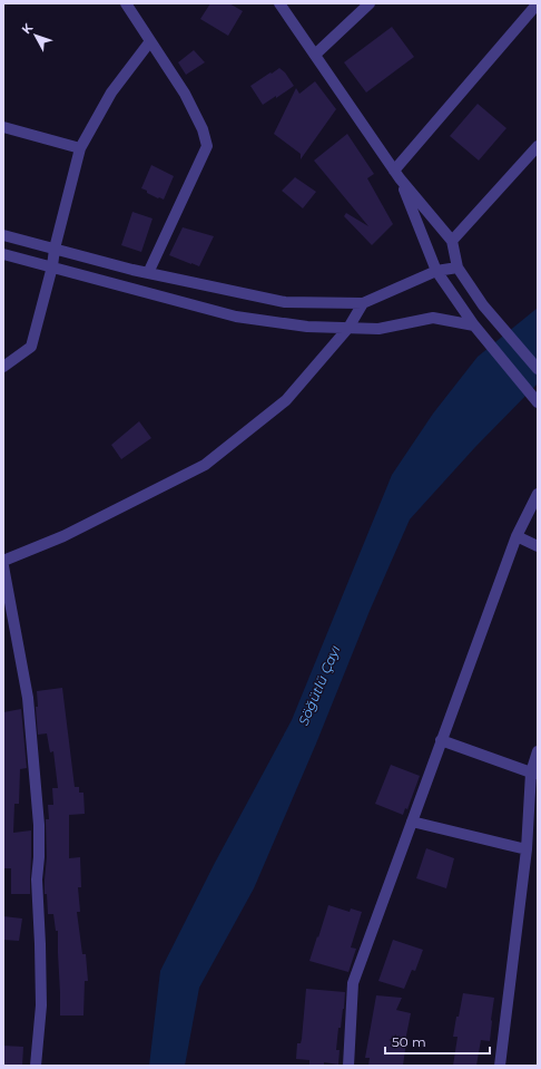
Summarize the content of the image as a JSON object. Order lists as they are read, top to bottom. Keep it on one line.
{"water":["Söğütlü Çayı"],"scale_bar":"50 m","north":"top left"}
